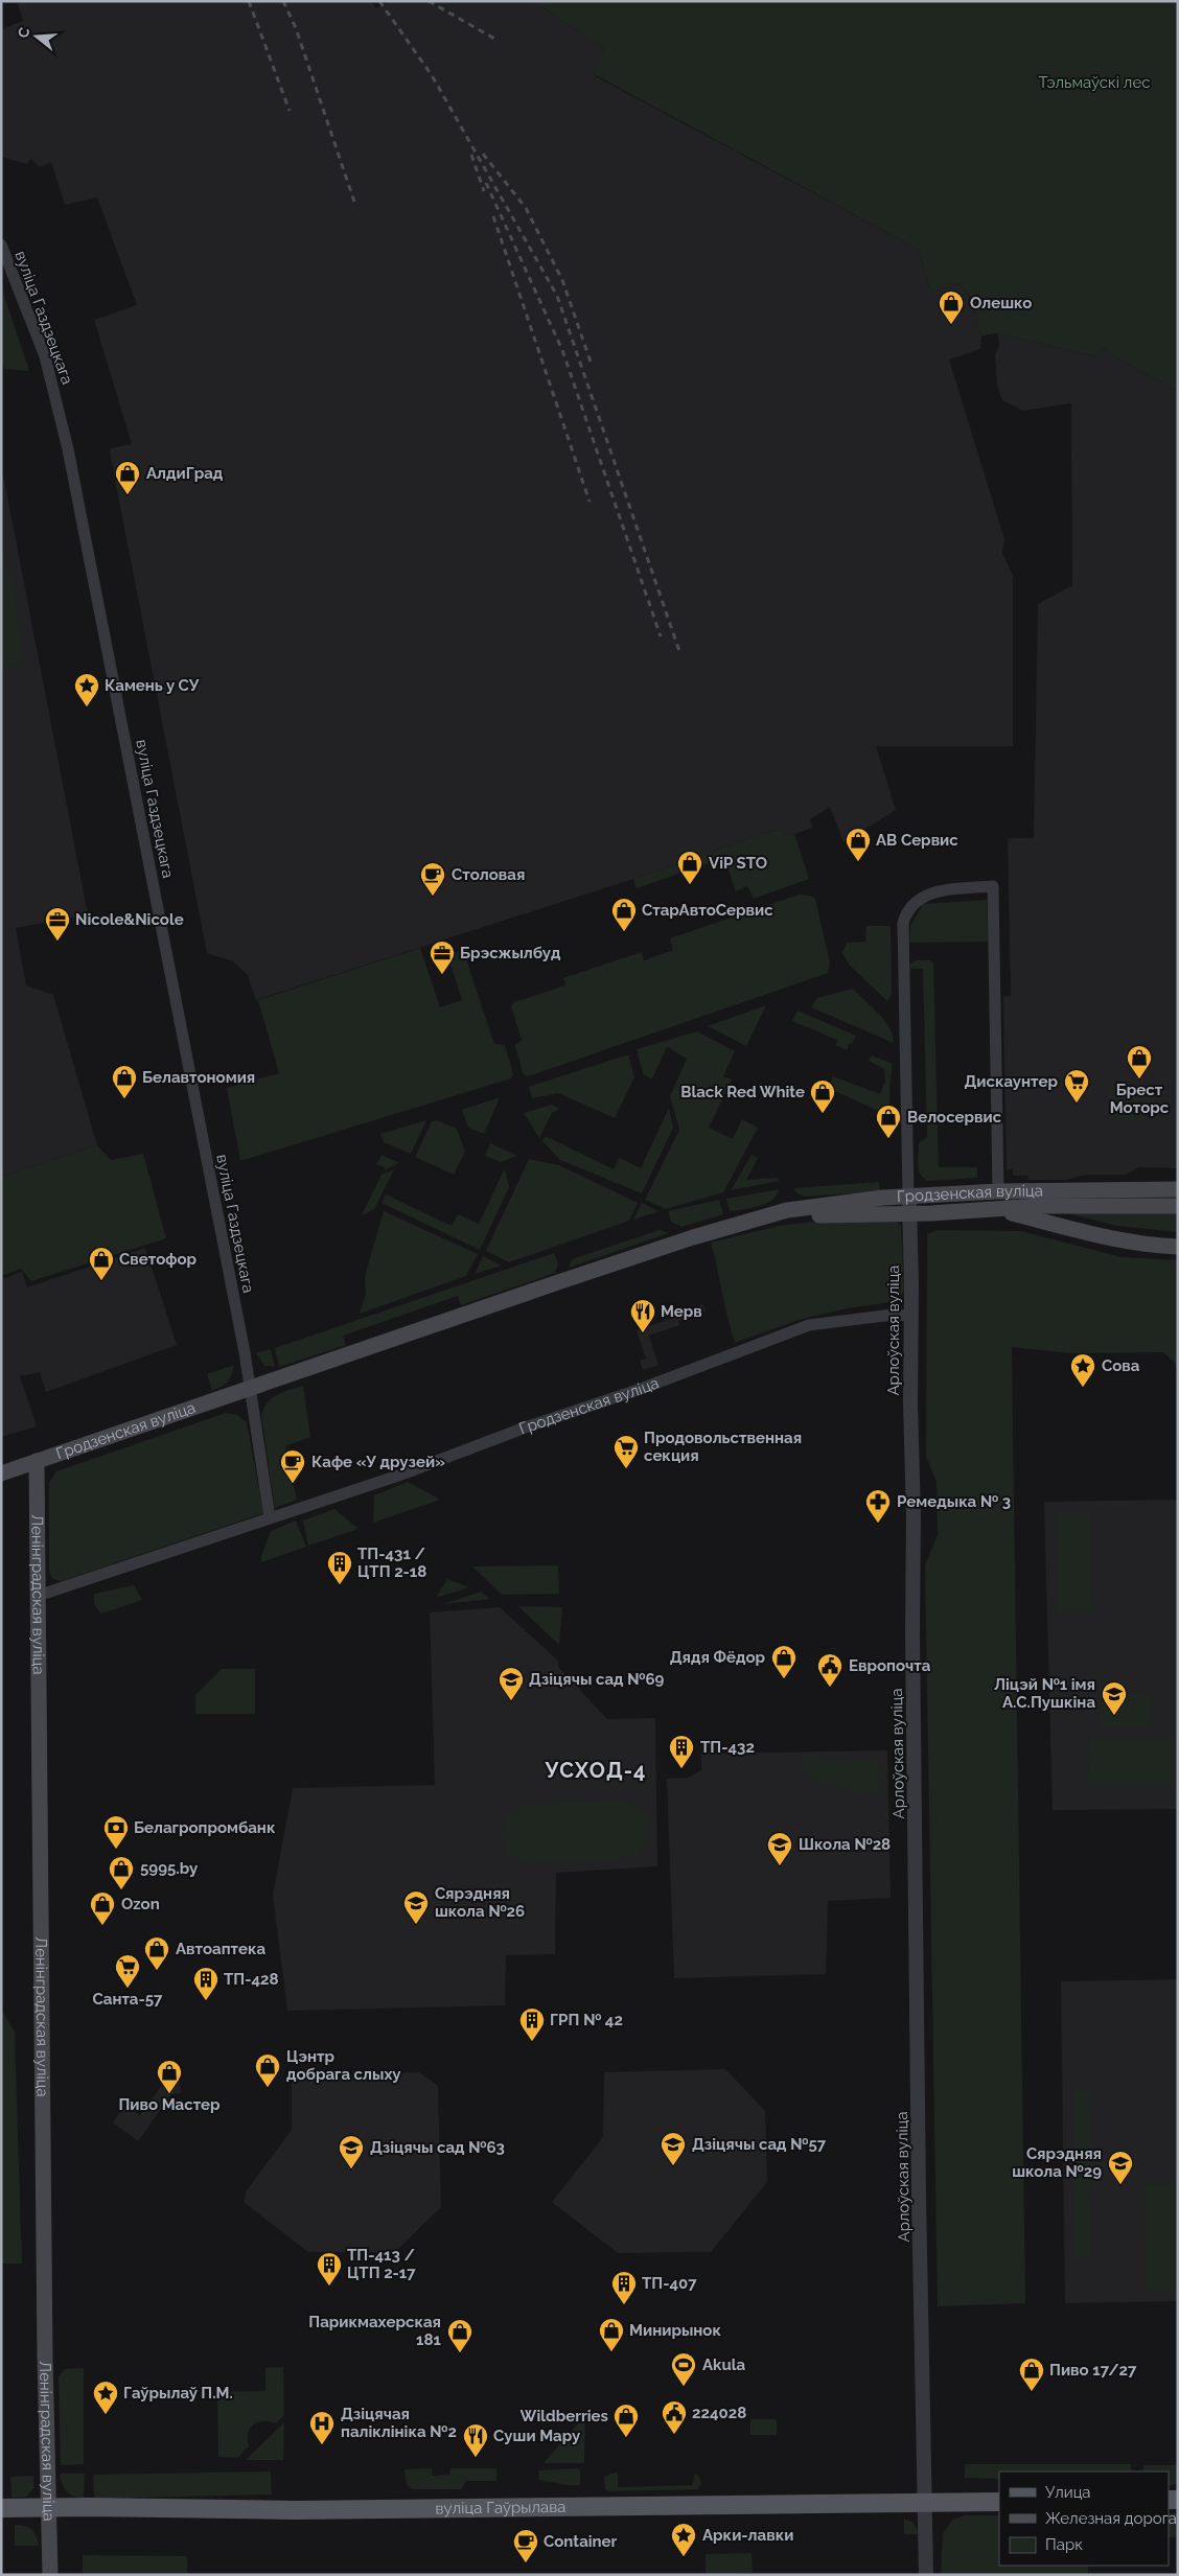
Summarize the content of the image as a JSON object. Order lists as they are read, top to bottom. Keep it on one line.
{"streets":{"main road":["Гродзенская вуліца","Ленінградская вуліца","вуліца Гаўрылава"],"street":["вуліца Газдзецкага","Арлоўская вуліца"]},"crossings":[["вуліца Газдзецкага","Гродзенская вуліца"],["Гродзенская вуліца","Арлоўская вуліца"],["Гродзенская вуліца","Ленінградская вуліца"],["Арлоўская вуліца","вуліца Гаўрылава"],["Ленінградская вуліца","вуліца Гаўрылава"]],"districts":["УСХОД-4"],"parks":["Тэльмаўскі лес"],"places":{"shop":["Олешко","АлдиГрад","АВ Сервис","ViP STO","СтарАвтоСервис","Брест Моторс","Белавтономия","Black Red White","Велосервис","Светофор","Дядя Фёдор","5995.by","Ozon","Автоаптека","Цэнтр добрага слыху","Пиво Мастер","Минирынок","Парикмахерская 181","Пиво 17/27","Wildberries"],"place":["Камень у СУ","Сова","Гаўрылаў П.М.","Арки-лавки"],"cafe":["Столовая","Кафе «У друзей»","Container"],"office":["Nicole&Nicole","Брэсжылбуд"],"supermarket":["Дискаунтер","Продовольственная секция","Санта-57"],"restaurant":["Мерв","Суши Мару"],"pharmacy":["Ремедыка № 3"],"building":["ТП-431 / ЦТП 2-18","ТП-432","ТП-428","ГРП № 42","ТП-413 / ЦТП 2-17","ТП-407"],"public building":["Европочта","224028"],"school or university":["Дзіцячы сад №69","Ліцэй №1 імя А.С.Пушкіна","Школа №28","Сярэдняя школа №26","Дзіцячы сад №57","Дзіцячы сад №63","Сярэдняя школа №29"],"bank":["Белагропромбанк"],"sports":["Akula"],"hospital":["Дзіцячая паліклініка №2"]},"legend":["Улица","Железная дорога","Парк"],"north":"left"}
